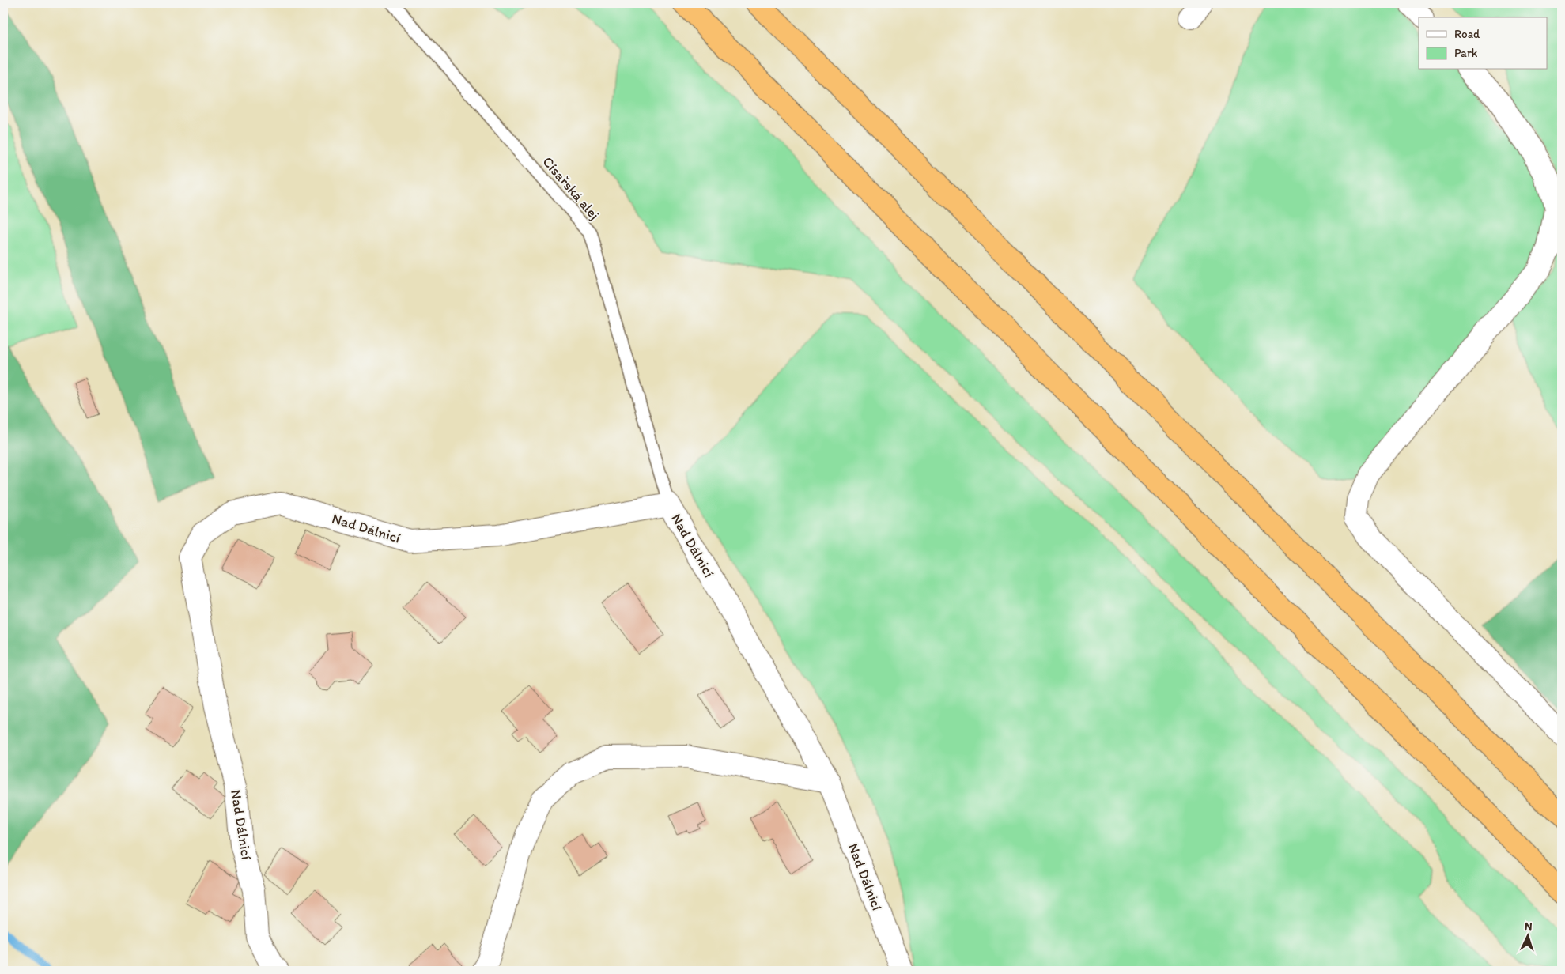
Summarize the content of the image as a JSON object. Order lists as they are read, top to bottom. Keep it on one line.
{"streets":{"street":["Nad Dálnicí"],"lane":["Císařská alej"]},"crossings":[["Císařská alej","Nad Dálnicí"]],"legend":["Road","Park"],"north":"top"}
